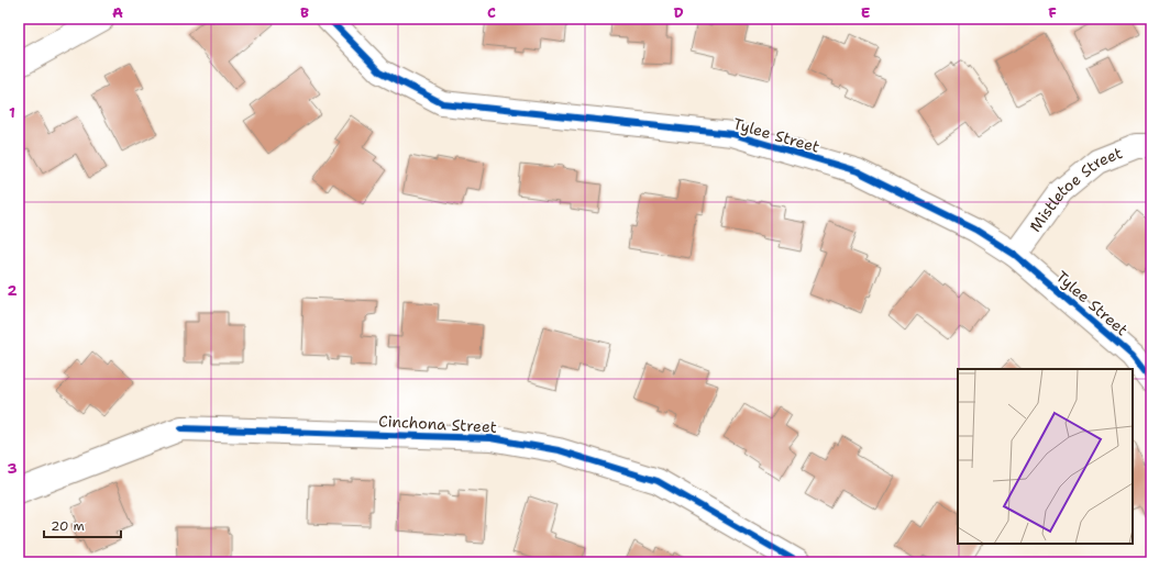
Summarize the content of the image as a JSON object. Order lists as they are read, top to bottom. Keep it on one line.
{"streets":{"street":["Tylee Street","Mistletoe Street","Cinchona Street"]},"crossings":[["Tylee Street","Mistletoe Street"]],"scale_bar":"20 m","grid":{"columns":["A","B","C","D","E","F"],"rows":["1","2","3"]}}
